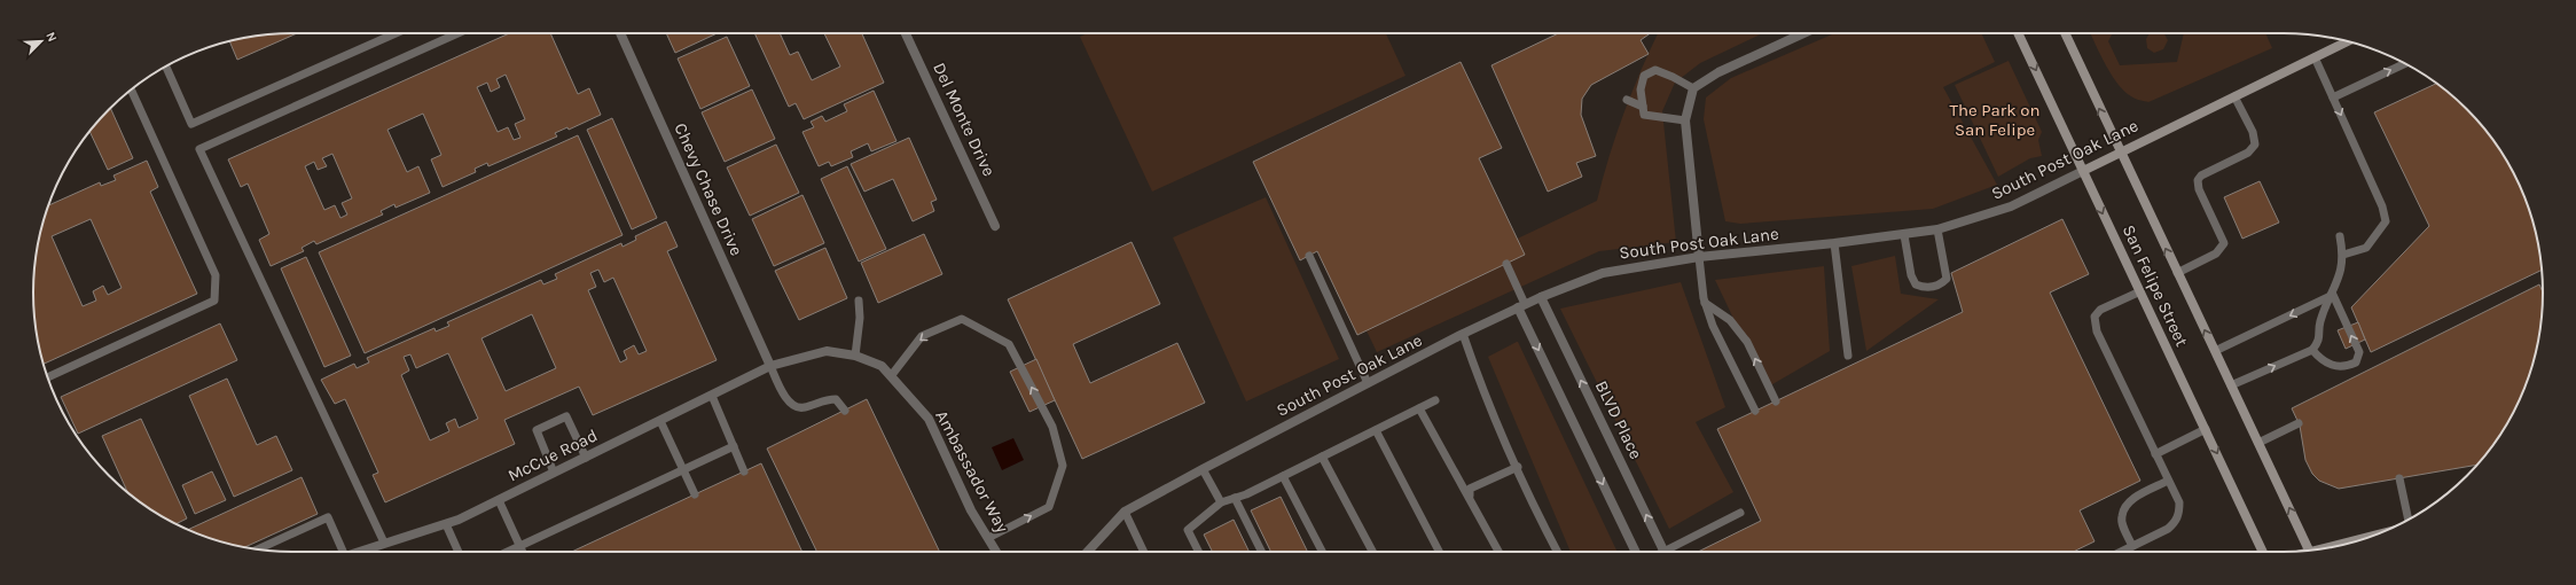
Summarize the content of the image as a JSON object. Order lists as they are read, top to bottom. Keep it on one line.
{"streets":{"main road":["South Post Oak Lane","San Felipe Street"],"street":["Del Monte Drive","Chevy Chase Drive","BLVD Place","McCue Road","Ambassador Way"]},"crossings":[["South Post Oak Lane","San Felipe Street"],["South Post Oak Lane","BLVD Place"],["Chevy Chase Drive","McCue Road"],["Chevy Chase Drive","Ambassador Way"],["McCue Road","Ambassador Way"]],"parks":["The Park on San Felipe"],"north":"top right"}
